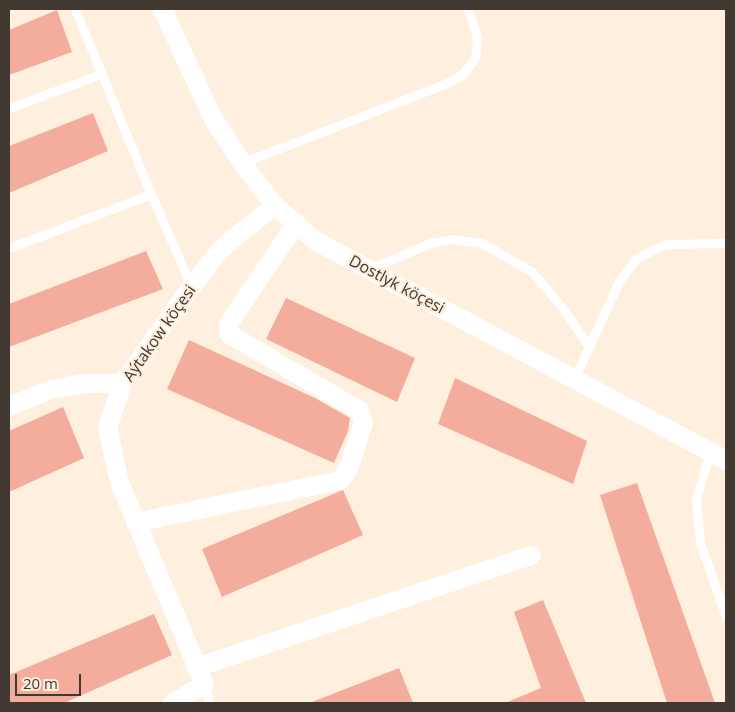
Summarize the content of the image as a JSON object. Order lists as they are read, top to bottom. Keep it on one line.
{"streets":{"street":["Dostlyk köçesi","Aýtakow köçesi"]},"crossings":[["Dostlyk köçesi","Aýtakow köçesi"]],"scale_bar":"20 m"}
